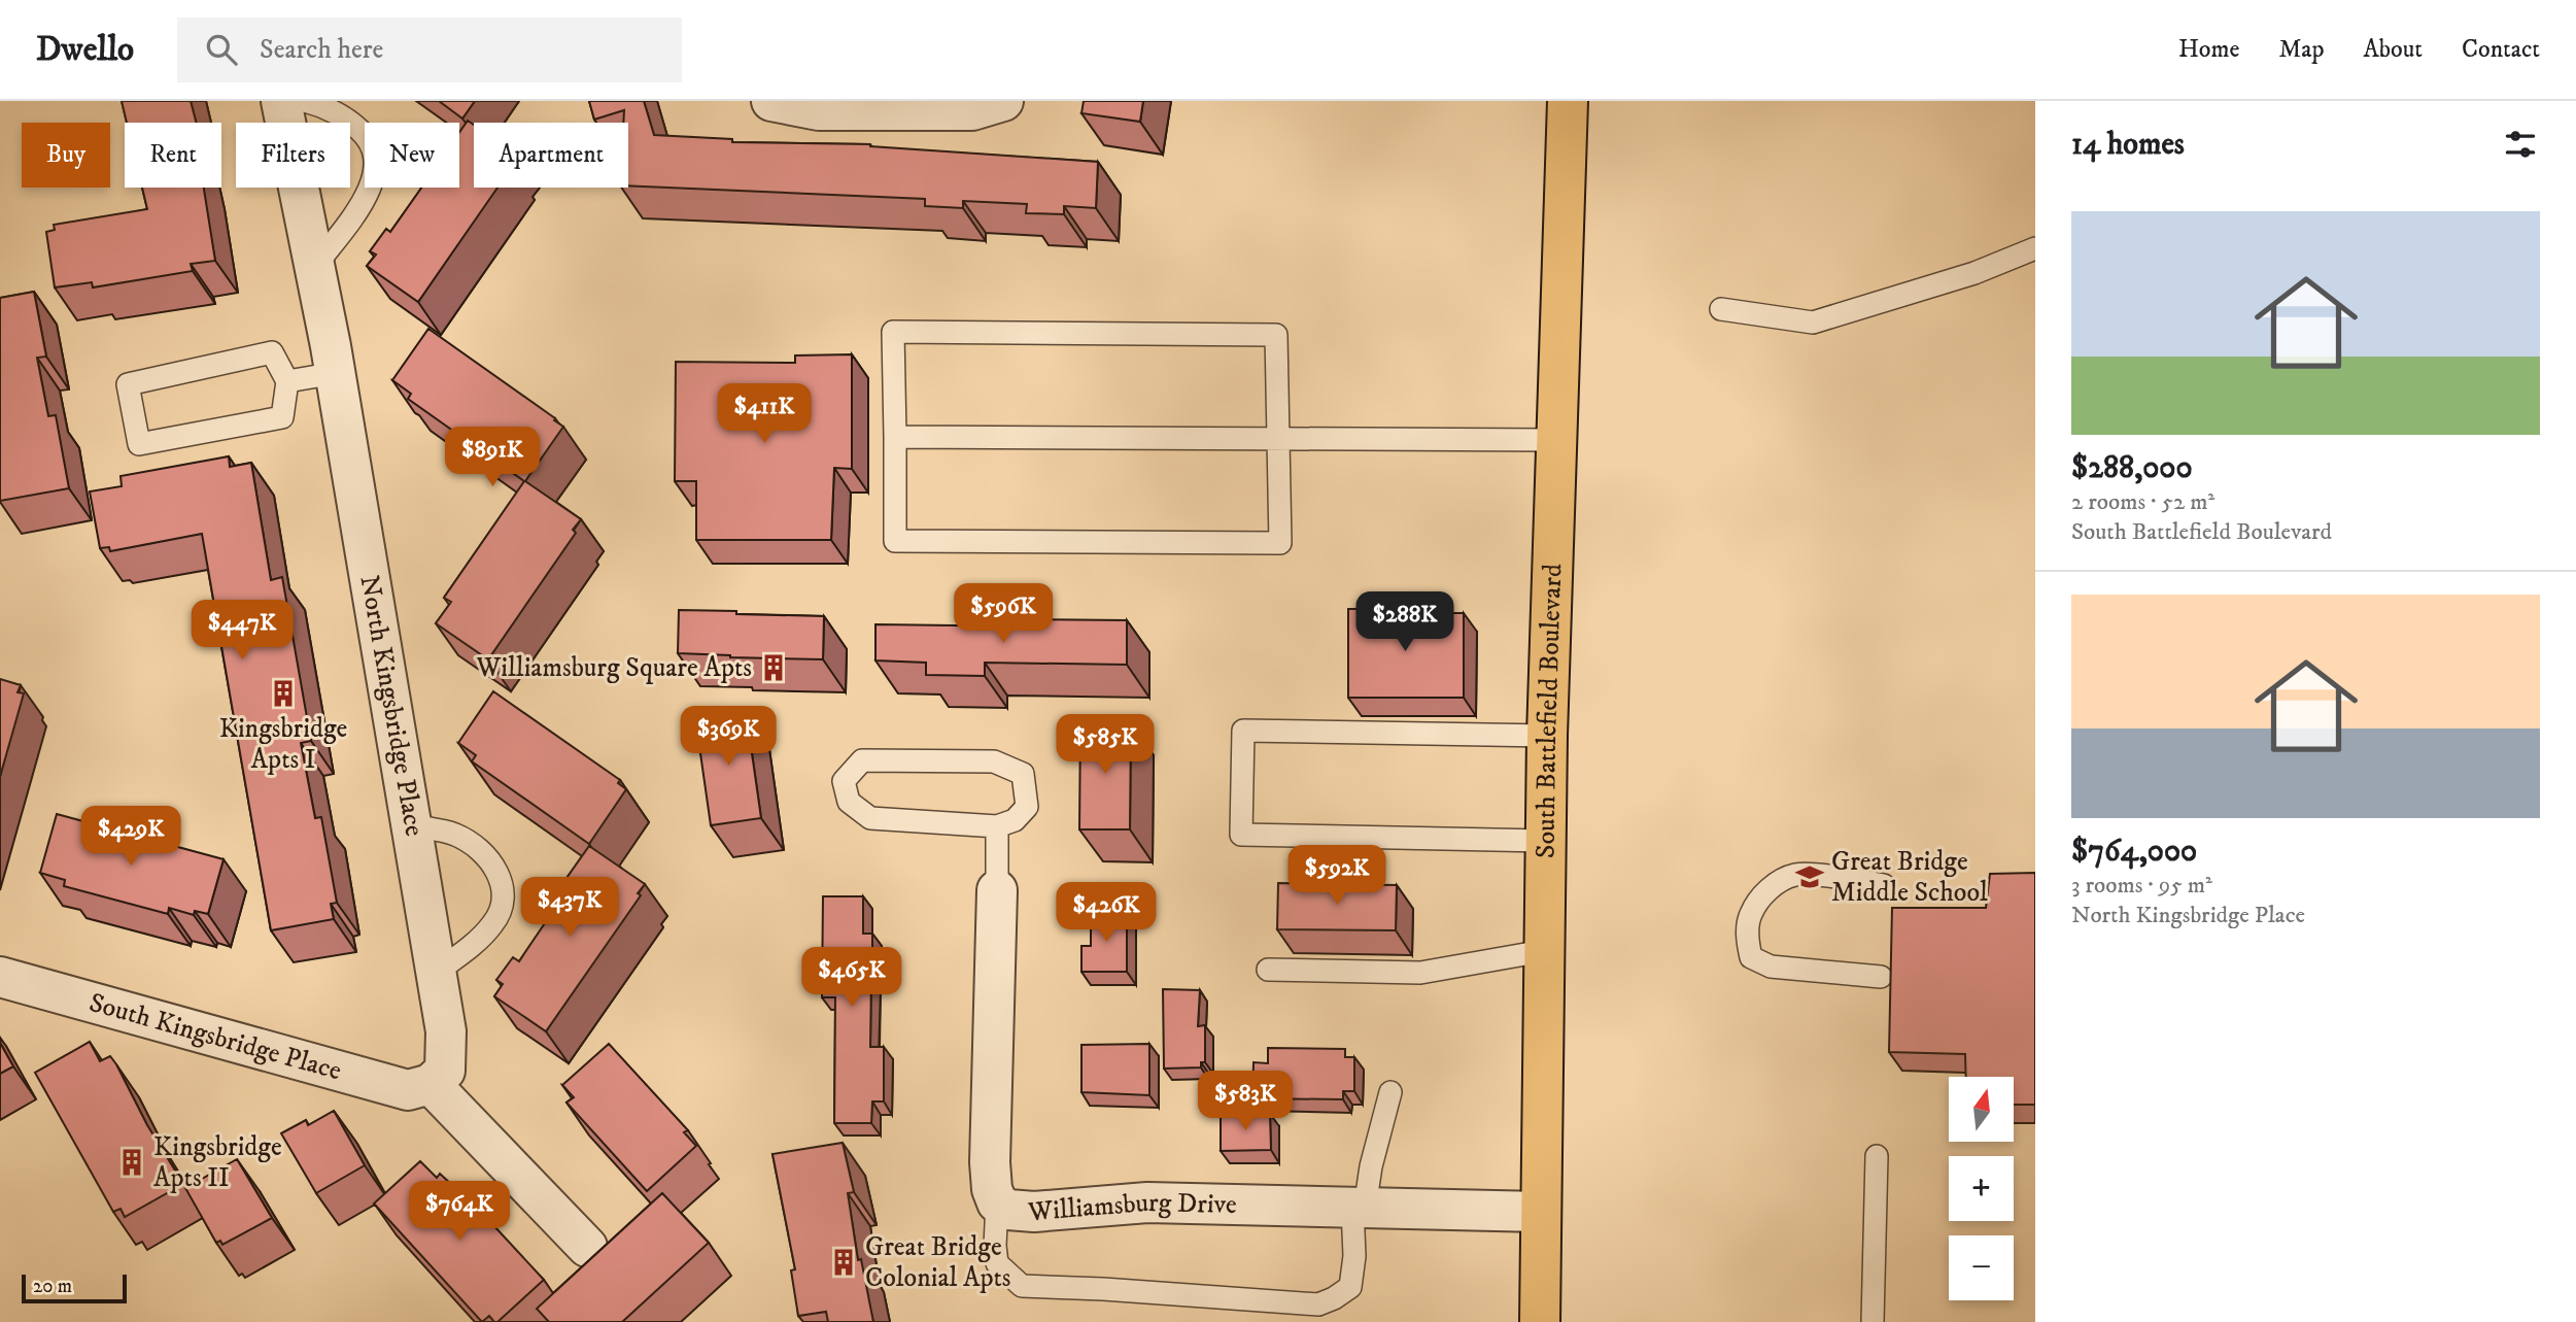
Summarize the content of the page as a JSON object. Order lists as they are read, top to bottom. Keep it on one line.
{"streets":{"main road":["South Battlefield Boulevard"],"street":["North Kingsbridge Place","South Kingsbridge Place","Williamsburg Drive"]},"crossings":[["North Kingsbridge Place","South Kingsbridge Place"],["South Battlefield Boulevard","Williamsburg Drive"]],"places":{"building":["Williamsburg Square Apts","Kingsbridge Apts I","Kingsbridge Apts II","Great Bridge Colonial Apts"],"school or university":["Great Bridge Middle School"]},"scale_bar":"20 m","north":"top","page":{"header":"Dwello","search":"Search here","nav":["Home","Map","About","Contact"],"heading":"14 homes","chip":["Buy","Rent","Filters","New","Apartment"],"list":[{"name":"$288,000","note":"2 rooms · 52 m² · South Battlefield Boulevard"},{"name":"$764,000","note":"3 rooms · 95 m² · North Kingsbridge Place"}],"price":["$411K","$891K","$596K","$288K","$447K","$369K","$585K","$429K","$592K","$437K","$426K","$465K","$583K","$764K"],"map_buttons":["+","−"],"scale":"20 m"}}
